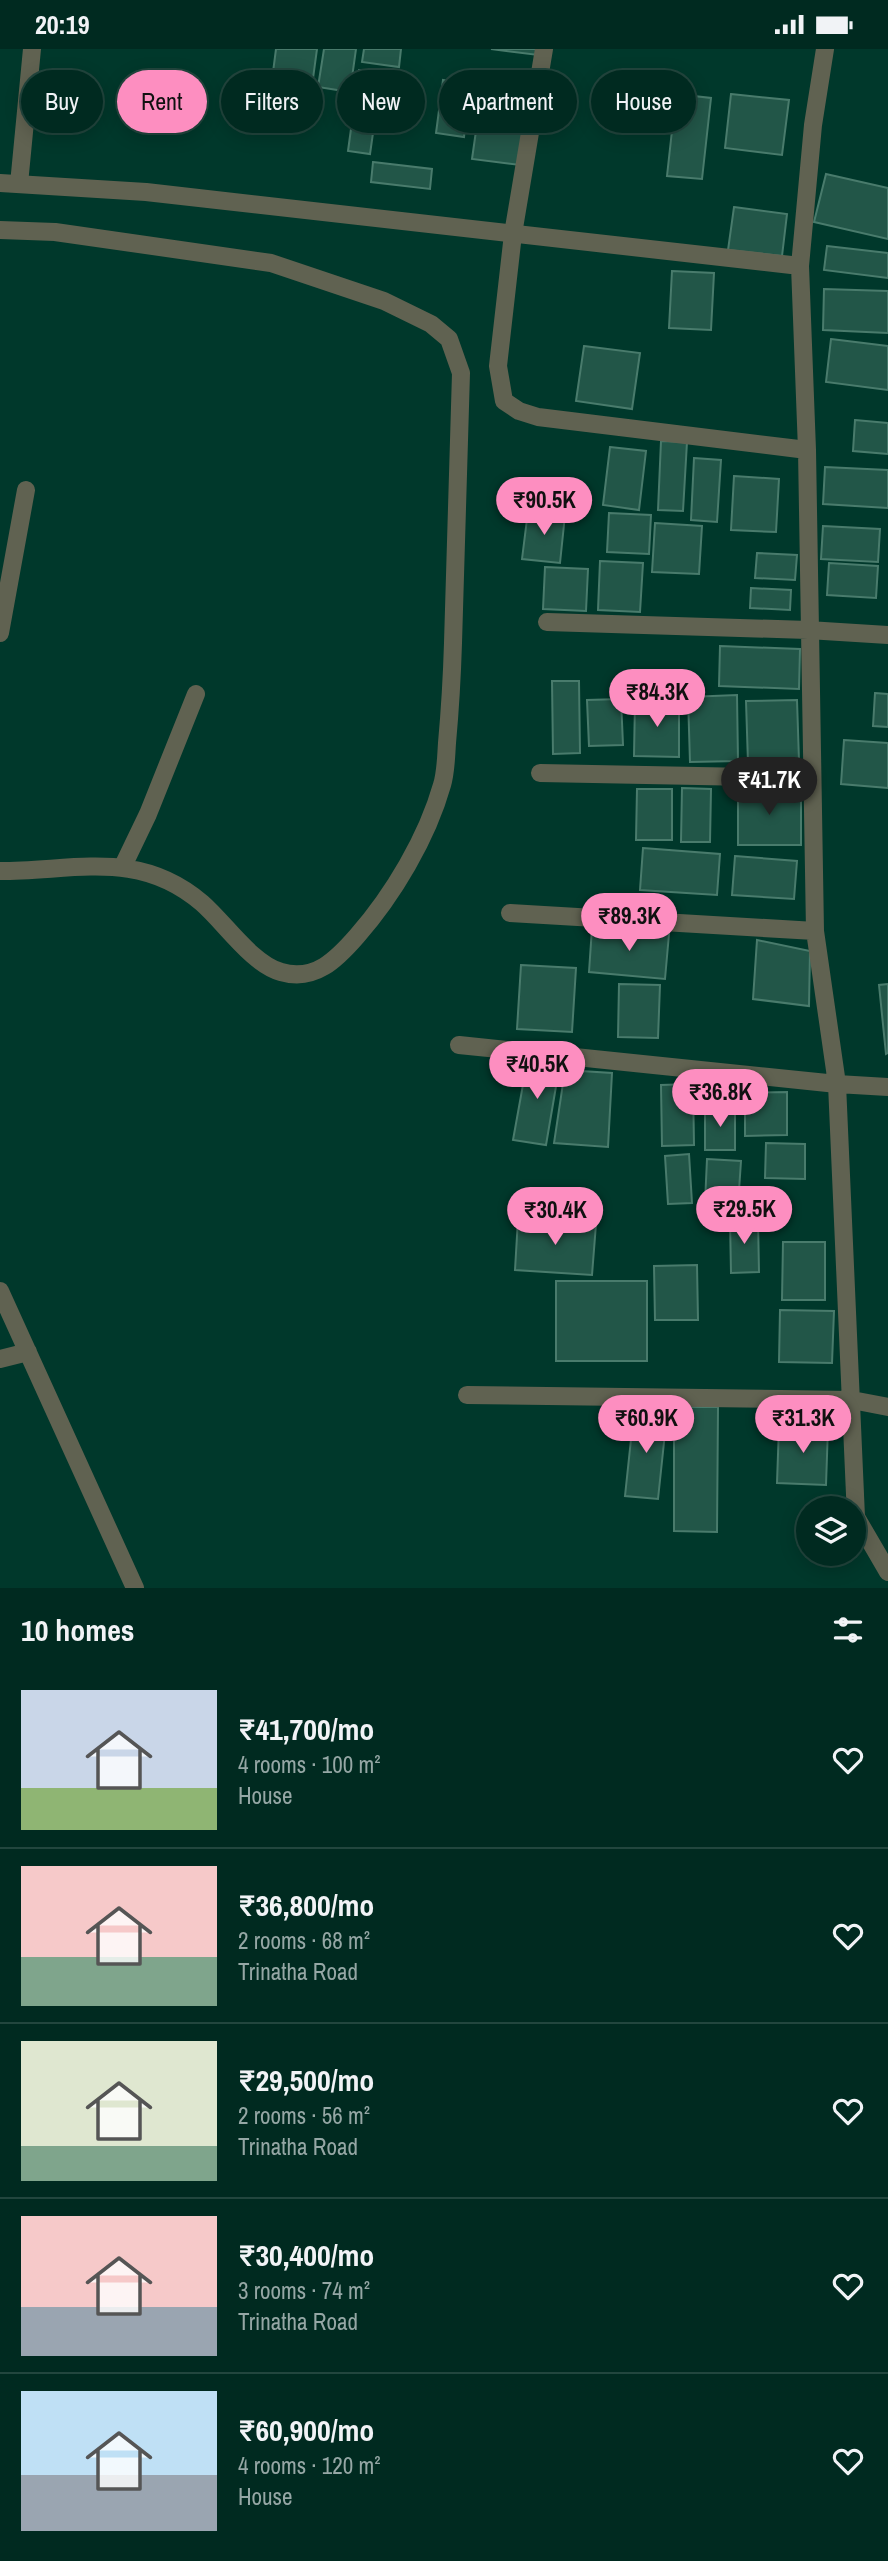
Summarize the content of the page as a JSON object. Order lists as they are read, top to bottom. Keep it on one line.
{"page":{"status":"20:19","chip":["Buy","Rent","Filters","New","Apartment","House"],"price":["₹90.5K","₹84.3K","₹41.7K","₹89.3K","₹40.5K","₹36.8K","₹29.5K","₹30.4K","₹60.9K","₹31.3K"],"heading":"10 homes","list":[{"name":"₹41,700/mo","note":"4 rooms · 100 m² · House"},{"name":"₹36,800/mo","note":"2 rooms · 68 m² · Trinatha Road"},{"name":"₹29,500/mo","note":"2 rooms · 56 m² · Trinatha Road"},{"name":"₹30,400/mo","note":"3 rooms · 74 m² · Trinatha Road"},{"name":"₹60,900/mo","note":"4 rooms · 120 m² · House"}]}}
